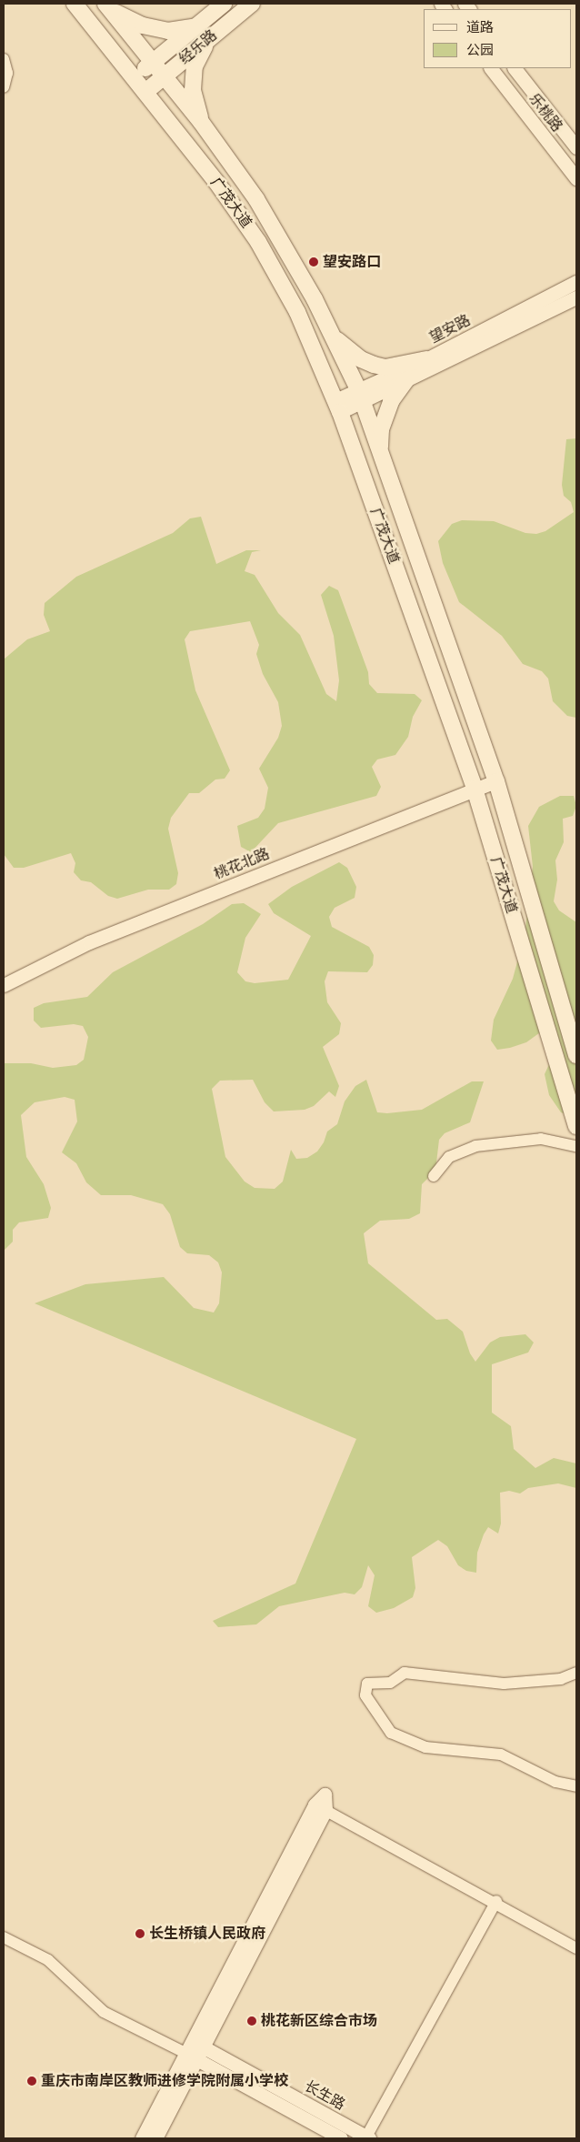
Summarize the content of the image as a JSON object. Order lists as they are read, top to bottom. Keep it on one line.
{"streets":{"main road":["经乐路","广茂大道"],"street":["乐桃路","望安路","桃花北路","长生路"]},"crossings":[["经乐路","广茂大道"],["广茂大道","望安路"],["广茂大道","桃花北路"]],"places":["望安路口","长生桥镇人民政府","桃花新区综合市场","重庆市南岸区教师进修学院附属小学校"],"legend":["道路","公园"]}
